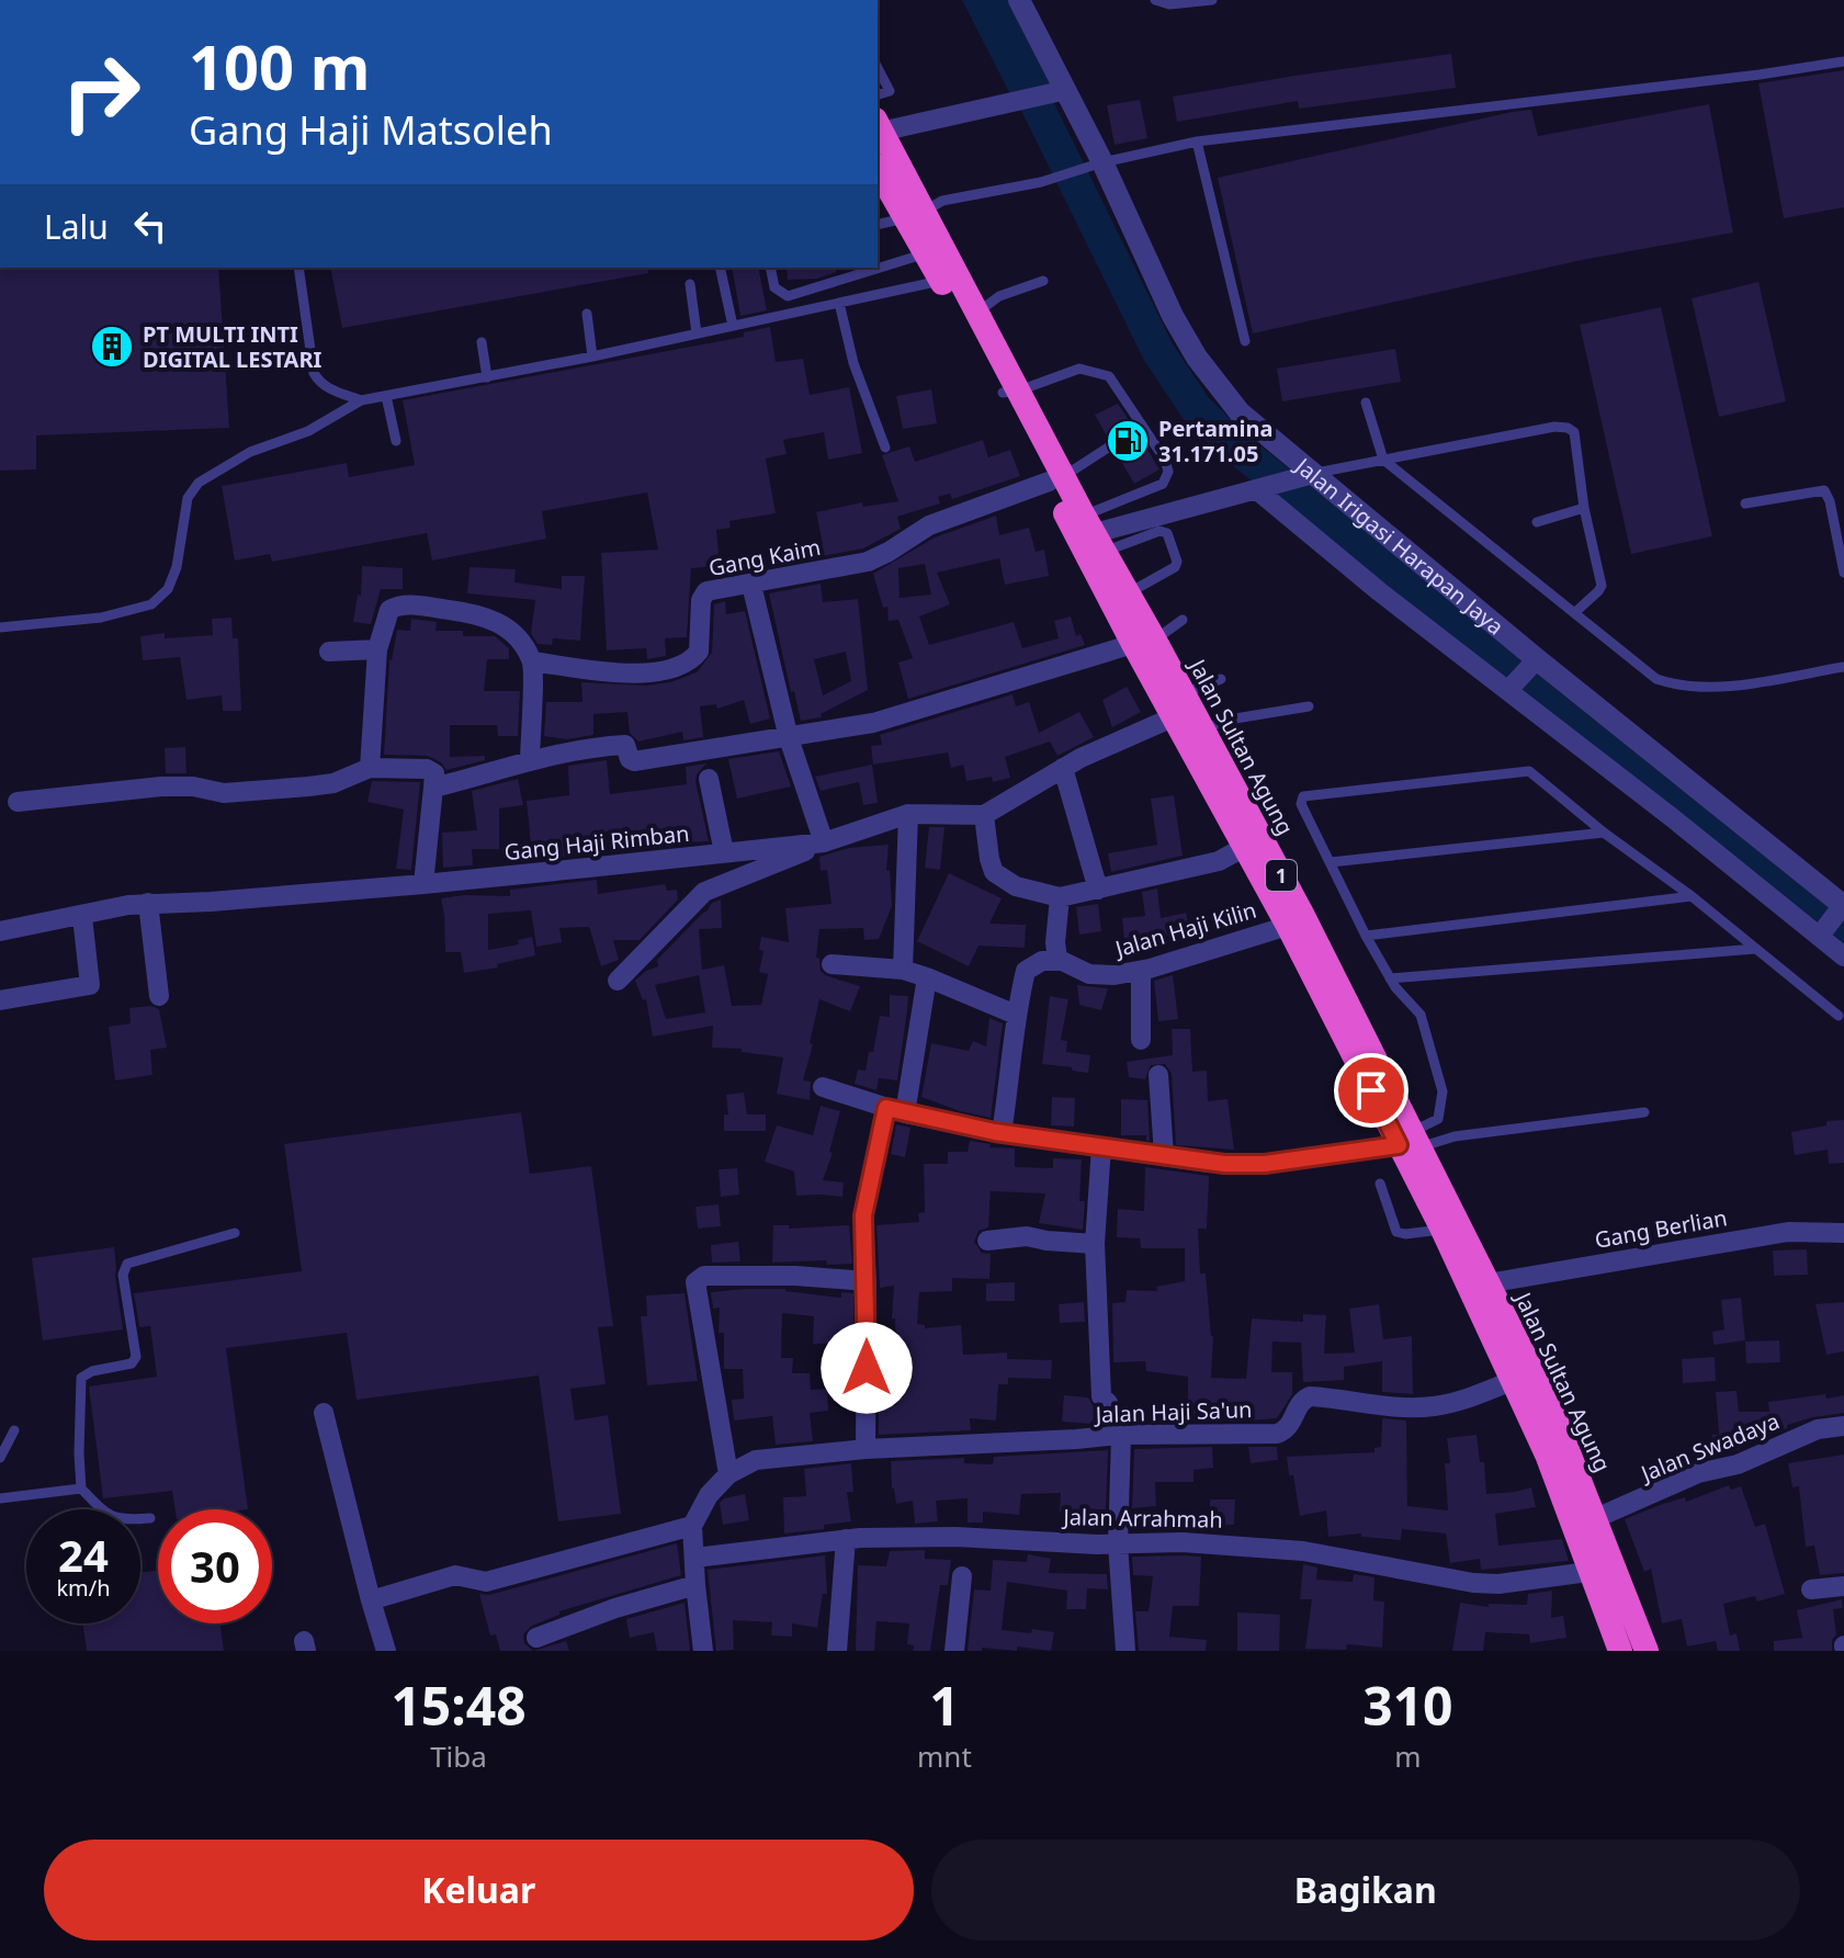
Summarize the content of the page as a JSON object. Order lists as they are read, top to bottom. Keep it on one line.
{"streets":{"highway":["Jalan Sultan Agung","1"],"street":["Jalan Irigasi Harapan Jaya","Gang Kaim","Gang Haji Rimban","Jalan Haji Kilin","Gang Berlian","Jalan Haji Sa'un","Jalan Swadaya","Jalan Arrahmah"]},"crossings":[["Gang Kaim","Jalan Sultan Agung"],["Jalan Sultan Agung","Jalan Haji Kilin"],["Jalan Sultan Agung","Gang Berlian"],["Jalan Sultan Agung","Jalan Haji Sa'un"],["Jalan Sultan Agung","Jalan Swadaya"],["Jalan Sultan Agung","Jalan Arrahmah"]],"places":{"building":["PT MULTI INTI DIGITAL LESTARI"],"fuel station":["Pertamina 31.171.05"]},"page":{"turn":["100 m","Gang Haji Matsoleh"],"then":"Lalu","speed":"24 km/h","limit":"30","eta":["15:48","Tiba","1","mnt","310","m"],"buttons":["Keluar","Bagikan"]}}
